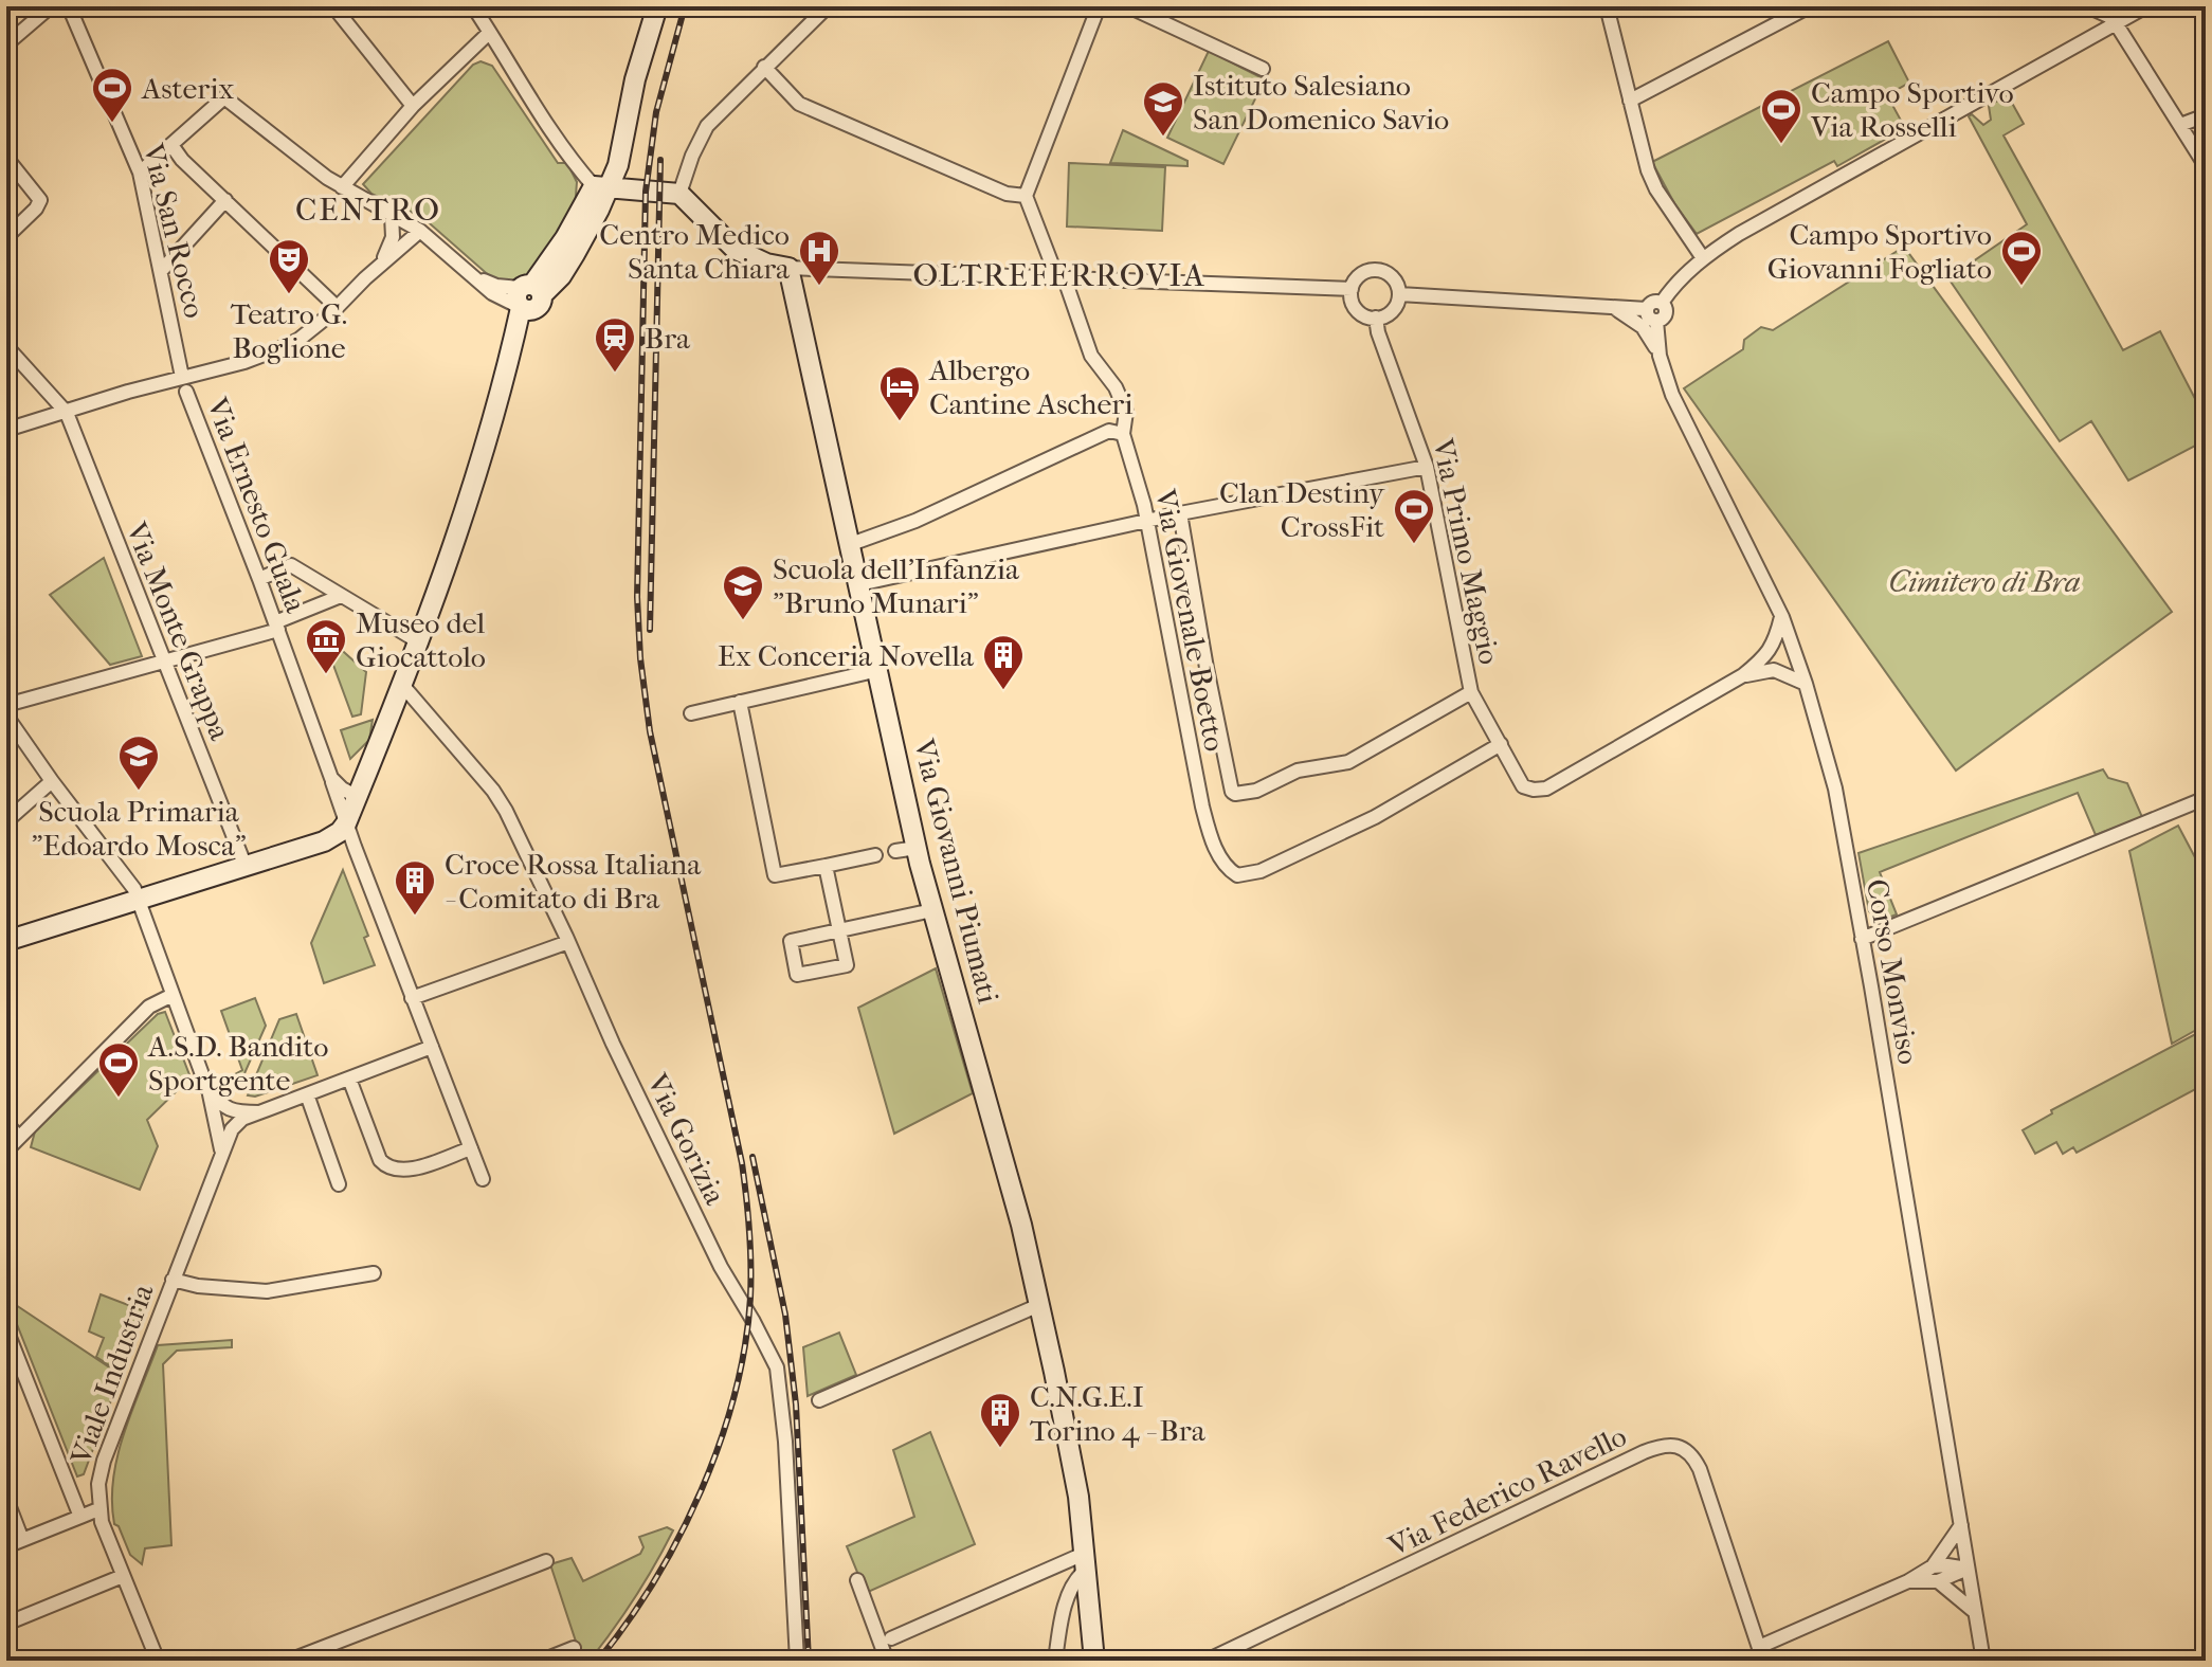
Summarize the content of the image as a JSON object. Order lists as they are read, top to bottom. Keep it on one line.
{"streets":{"street":["Via San Rocco","Via Ernesto Guala","Via Primo Maggio","Via Giovenale Boetto","Via Monte Grappa","Via Giovanni Piumati","Corso Monviso","Via Gorizia","Viale Industria","Via Federico Ravello"]},"crossings":[["Via Ernesto Guala","Viale Industria"],["Via Primo Maggio","Via Giovenale Boetto"],["Via Primo Maggio","Corso Monviso"]],"districts":["CENTRO","OLTREFERROVIA"],"parks":["Cimitero di Bra"],"places":{"sports":["Asterix","Campo Sportivo Via Rosselli","Campo Sportivo Giovanni Fogliato","Clan Destiny CrossFit","A.S.D. Bandito Sportgente"],"school or university":["Istituto Salesiano San Domenico Savio","Scuola dell'Infanzia \"Bruno Munari\"","Scuola Primaria \"Edoardo Mosca\""],"hospital":["Centro Medico Santa Chiara"],"theatre":["Teatro G. Boglione"],"station":["Bra"],"hotel":["Albergo Cantine Ascheri"],"museum":["Museo del Giocattolo"],"building":["Ex Conceria Novella","Croce Rossa Italiana - Comitato di Bra","C.N.G.E.I Torino 4 - Bra"]}}
